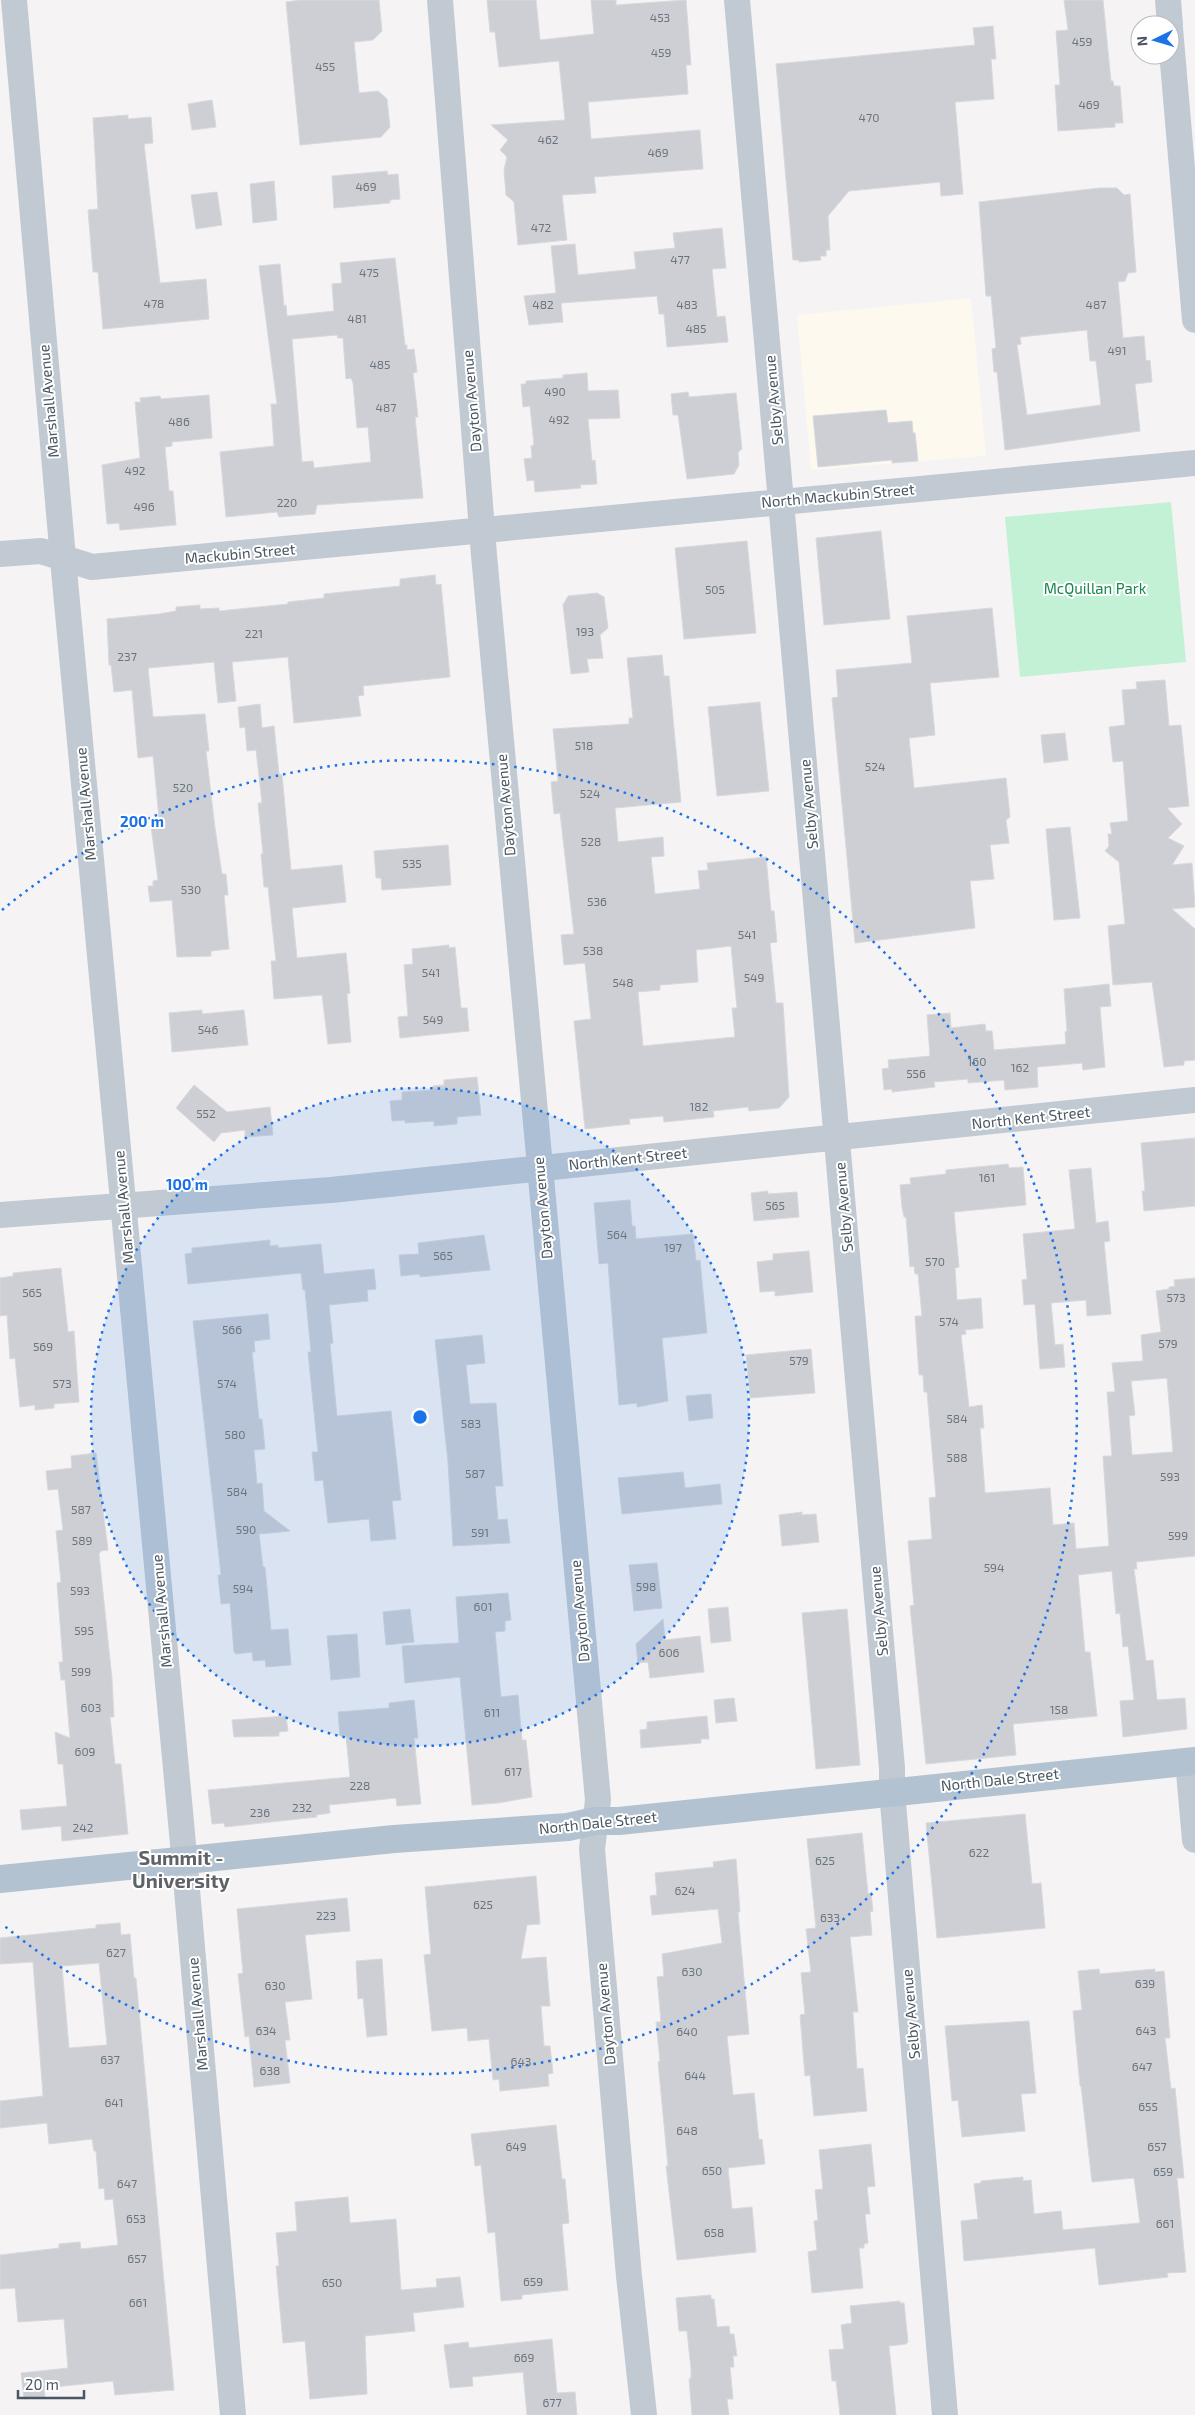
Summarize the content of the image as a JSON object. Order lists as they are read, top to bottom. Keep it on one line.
{"streets":{"main road":["North Dale Street"],"street":["Selby Avenue","Marshall Avenue","Dayton Avenue","North Mackubin Street","Mackubin Street","North Kent Street"]},"crossings":[["Selby Avenue","North Mackubin Street"],["Selby Avenue","North Kent Street"],["Selby Avenue","North Dale Street"],["Marshall Avenue","Mackubin Street"],["Marshall Avenue","North Kent Street"],["Marshall Avenue","North Dale Street"],["Dayton Avenue","North Mackubin Street"],["Dayton Avenue","Mackubin Street"],["Dayton Avenue","North Kent Street"],["Dayton Avenue","North Dale Street"],["North Mackubin Street","Mackubin Street"]],"districts":["Summit - University"],"parks":["McQuillan Park"],"house_numbers":["453","459","459","455","469","470","462","469","469","472","477","475","478","482","483","487","481","485","491","485","490","487","492","486","492","220","496","505","193","221","237","518","524","520","524","528","535","530","536","541","538","541","549","548","549","546","160","162","556","182","552","161","565","564","197","565","570","565","573","574","566","579","569","579","573","574","584","583","580","588","587","593","584","587","590","591","599","589","594","598","594","593","601","595","606","599","603","158","611","609","617","228","232","236","242","622","625","624","625","223","633","627","630","639","630","634","643","640","637","643","647","638","644","641","655","648","649","657","650","659","647","653","661","658","657","659","650","661","669","677"],"scale_bar":"20 m","north":"left","rings":["200 m","100 m"]}
